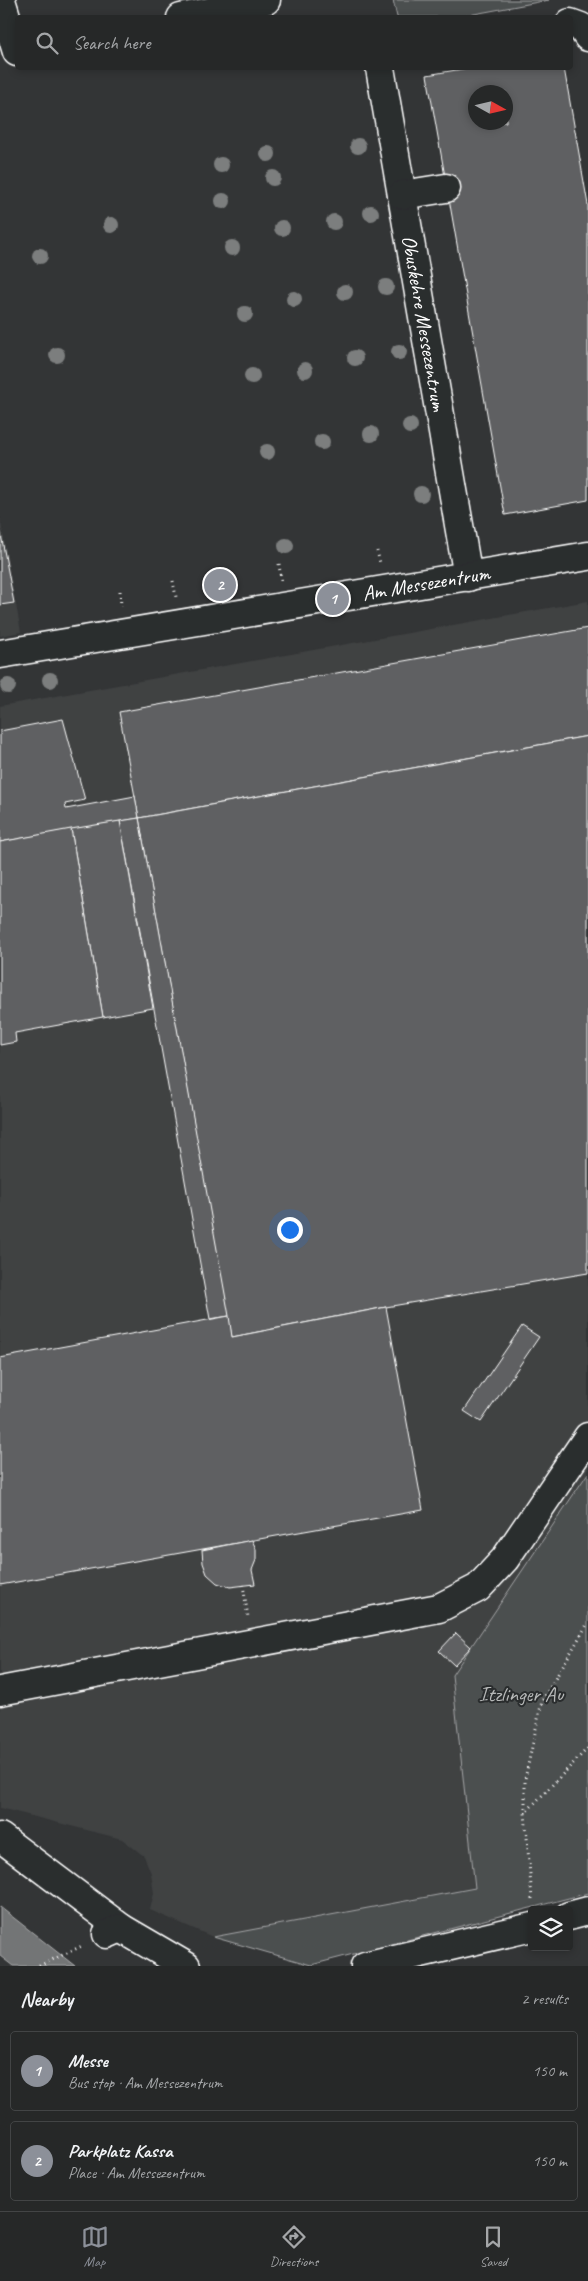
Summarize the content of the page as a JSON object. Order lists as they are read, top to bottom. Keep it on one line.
{"streets":{"street":["Obuskehre Messezentrum","Am Messezentrum"]},"crossings":[["Obuskehre Messezentrum","Am Messezentrum"]],"parks":["Itzlinger Au"],"north":"right","page":{"search":"Search here","pins":["2","1"],"heading":["Nearby","2 results"],"list":[{"mark":"1","name":"Messe","note":"Bus stop · Am Messezentrum","value":"150 m"},{"mark":"2","name":"Parkplatz Kassa","note":"Place · Am Messezentrum","value":"150 m"}],"nav":["Map","Directions","Saved"]}}
